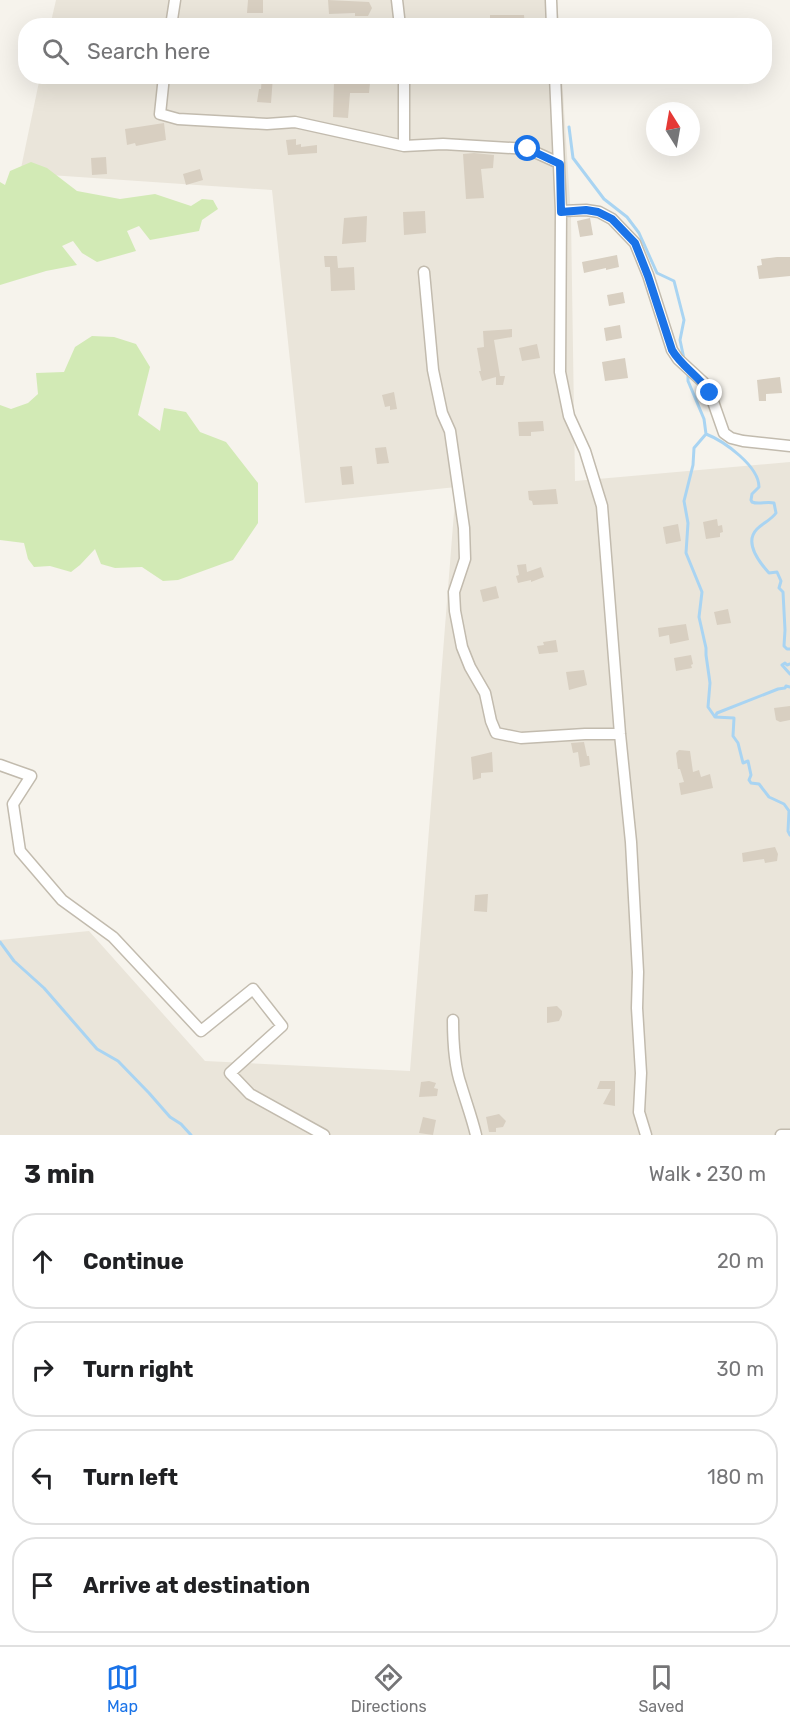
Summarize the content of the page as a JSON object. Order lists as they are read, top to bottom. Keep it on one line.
{"north":"top","page":{"search":"Search here","heading":["3 min","Walk · 230 m"],"list":[["Continue","20 m"],["Turn right","30 m"],["Turn left","180 m"],"Arrive at destination"],"nav":["Map","Directions","Saved"]}}
